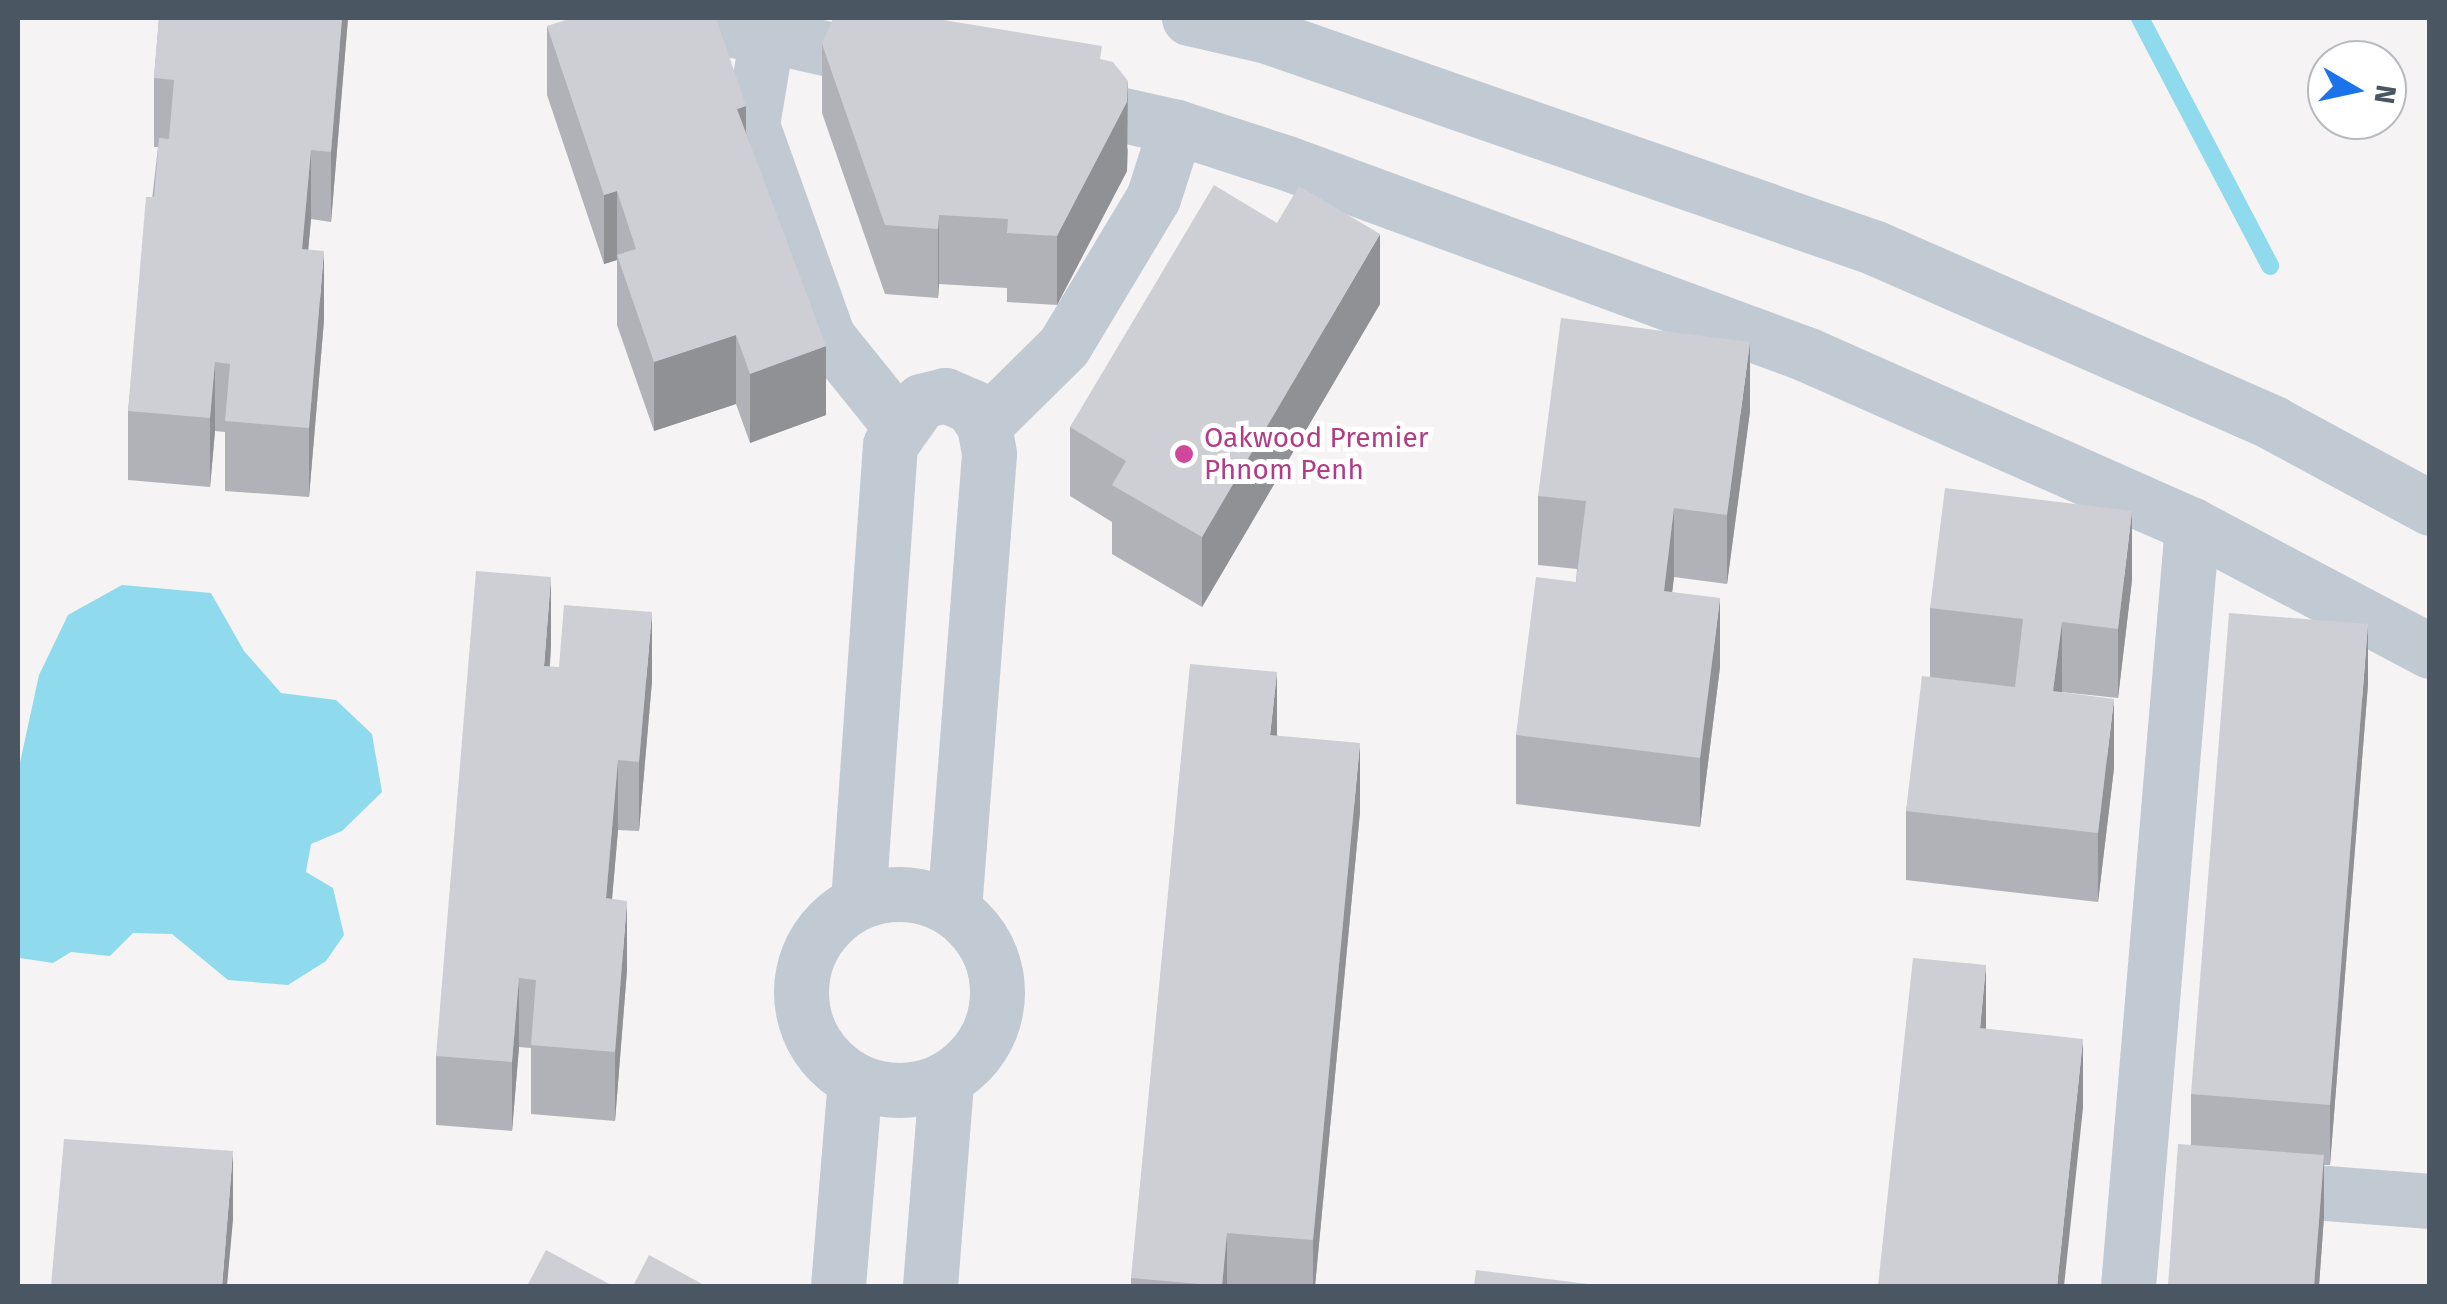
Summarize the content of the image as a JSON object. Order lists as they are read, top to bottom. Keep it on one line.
{"places":["Oakwood Premier Phnom Penh"],"north":"right"}
